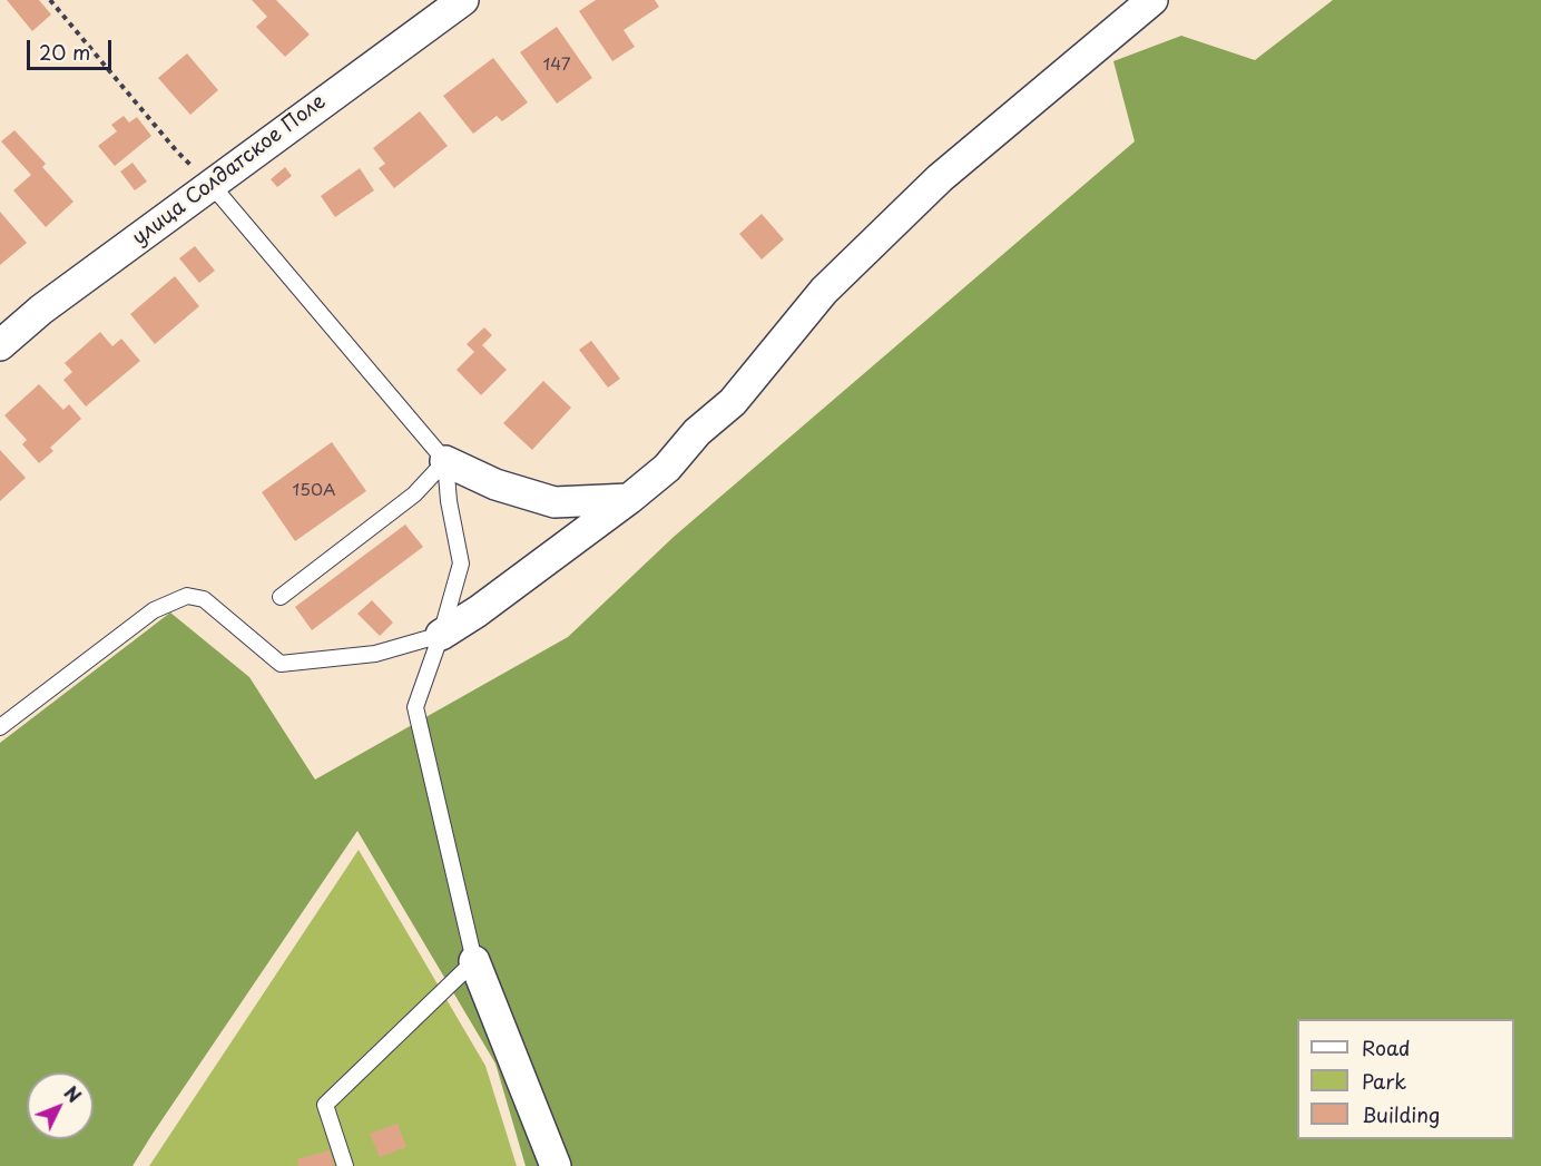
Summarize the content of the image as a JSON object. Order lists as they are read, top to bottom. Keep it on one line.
{"streets":{"street":["улица Солдатское Поле"]},"house_numbers":["147","150А"],"legend":["Road","Park","Building"],"scale_bar":"20 m","north":"top right"}
